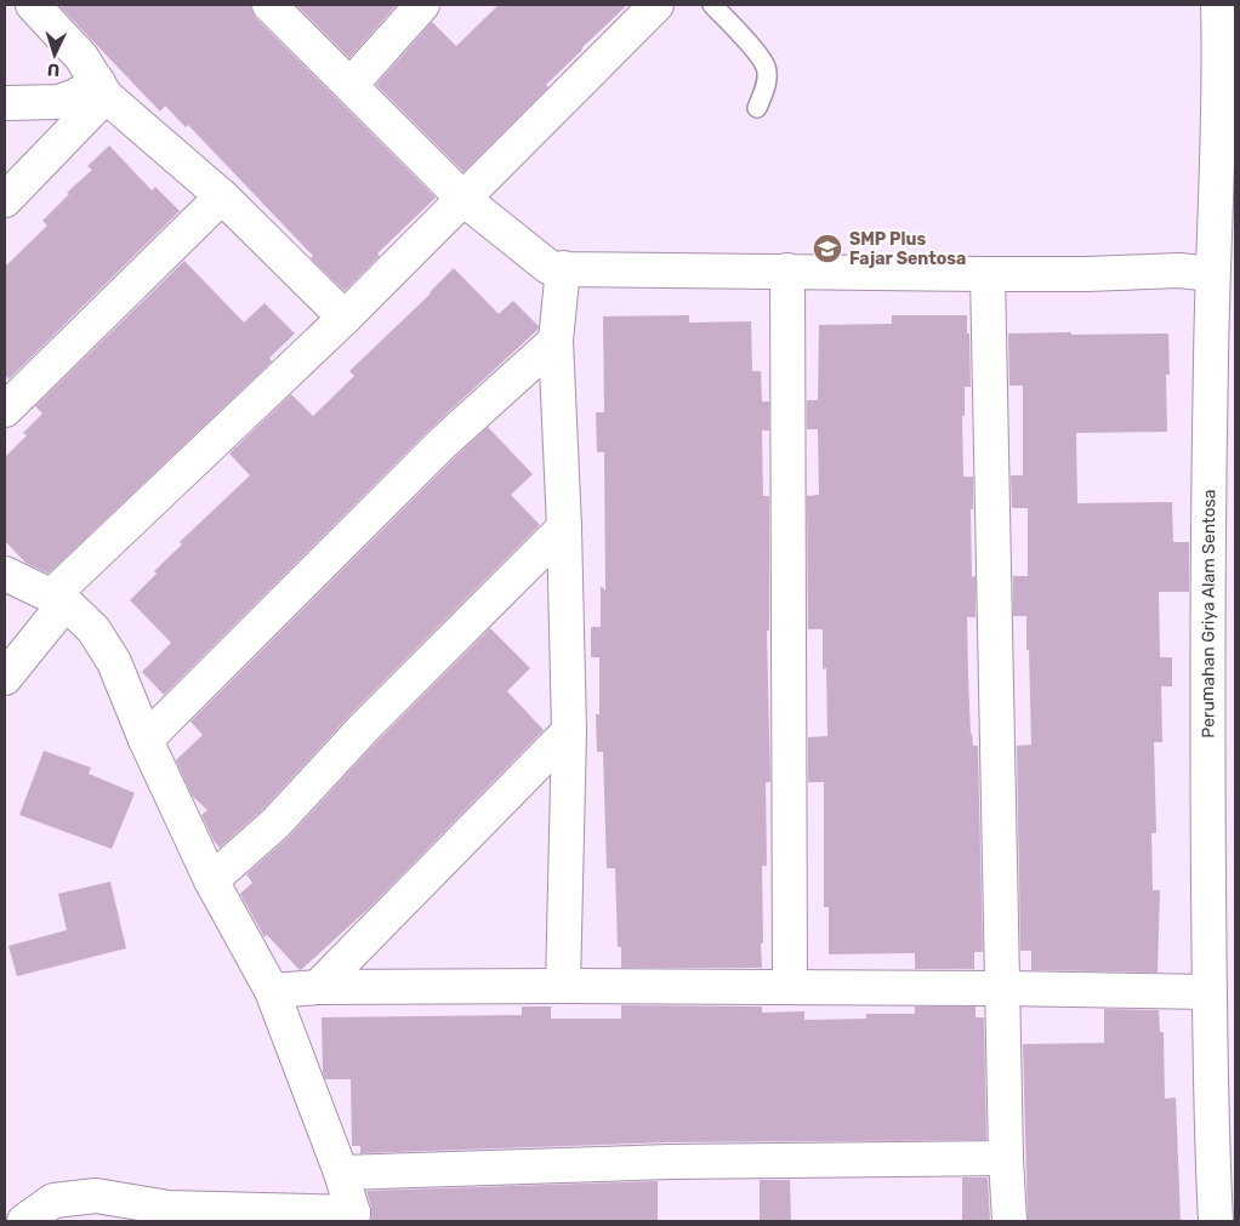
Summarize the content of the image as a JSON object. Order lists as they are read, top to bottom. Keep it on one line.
{"streets":{"street":["Perumahan Griya Alam Sentosa"]},"places":{"school or university":["SMP Plus Fajar Sentosa"]},"north":"bottom"}
